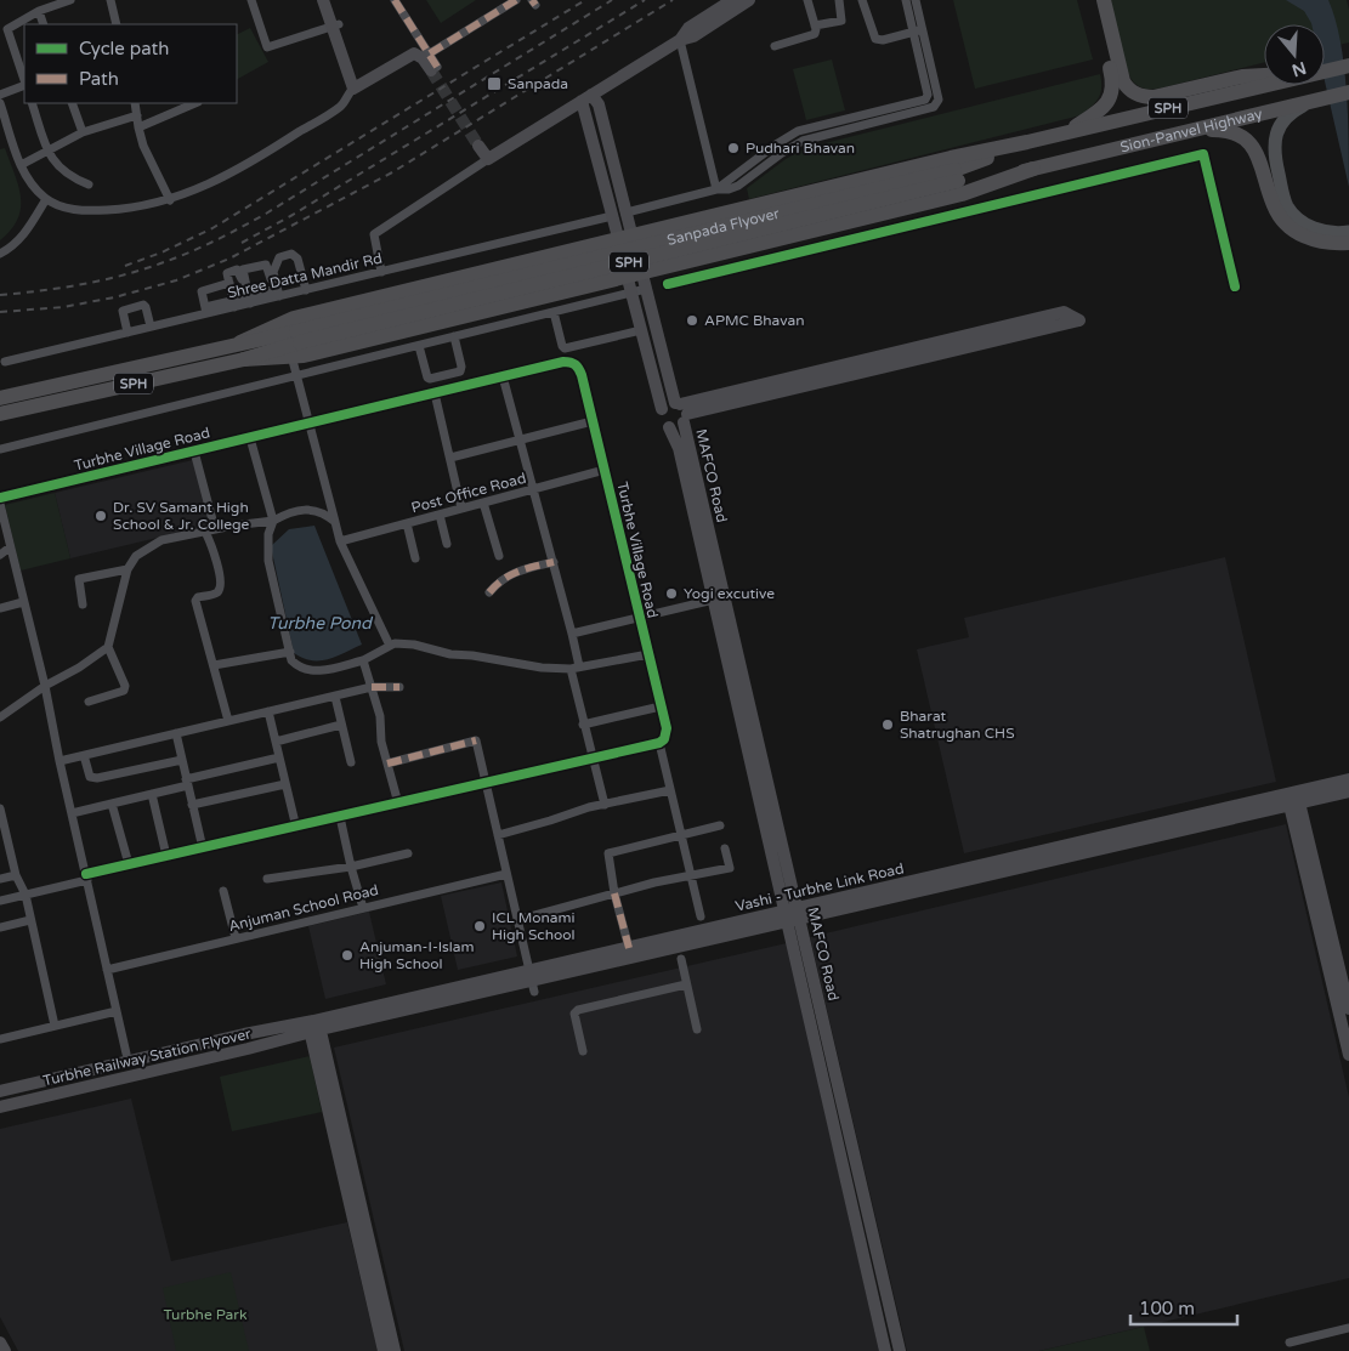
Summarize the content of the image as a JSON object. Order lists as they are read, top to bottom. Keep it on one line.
{"streets":{"highway":["SPH","Sion-Panvel Highway","Sanpada Flyover"],"main road":["MAFCO Road","Vashi - Turbhe Link Road","Turbhe Railway Station Flyover"],"street":["Shree Datta Mandir Rd","Turbhe Village Road","Post Office Road","Anjuman School Road"]},"crossings":[["SPH","Sanpada Flyover"],["Sion-Panvel Highway","Sanpada Flyover"],["Shree Datta Mandir Rd","MAFCO Road"],["Turbhe Village Road","Post Office Road"],["MAFCO Road","Vashi - Turbhe Link Road"],["Vashi - Turbhe Link Road","Turbhe Railway Station Flyover"]],"water":["Turbhe Pond"],"parks":["Turbhe Park"],"places":{"transit":["Sanpada"],"other":["Pudhari Bhavan","APMC Bhavan","Dr. SV Samant High School & Jr. College","Yogi excutive","Bharat Shatrughan CHS","ICL Monami High School","Anjuman-I-Islam High School"]},"legend":["Cycle path","Path"],"scale_bar":"100 m","north":"bottom"}
